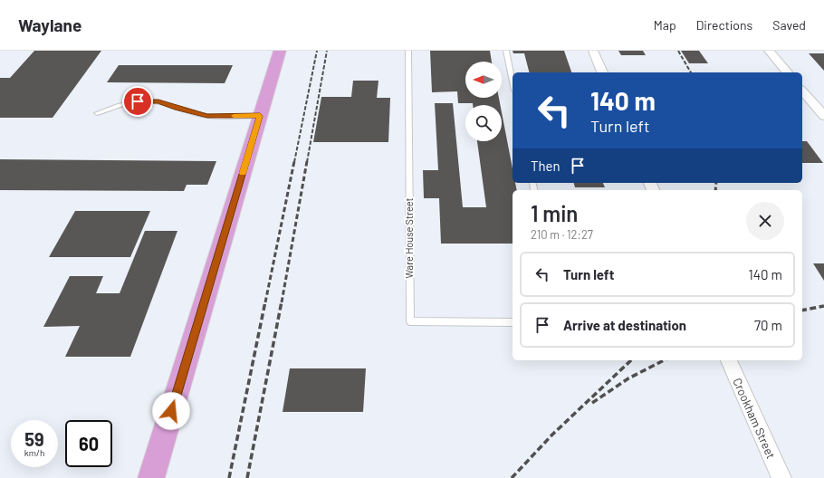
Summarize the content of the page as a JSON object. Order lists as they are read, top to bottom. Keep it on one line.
{"streets":{"street":["Crookham Street"],"lane":["Ware House Street"]},"north":"left","page":{"header":"Waylane","nav":["Map","Directions","Saved"],"turn":["140 m","Turn left"],"then":"Then","heading":["1 min","210 m · 12:27"],"list":[{"name":"Turn left","value":"140 m"},{"name":"Arrive at destination","value":"70 m"}],"speed":"59 km/h","limit":"60"}}
